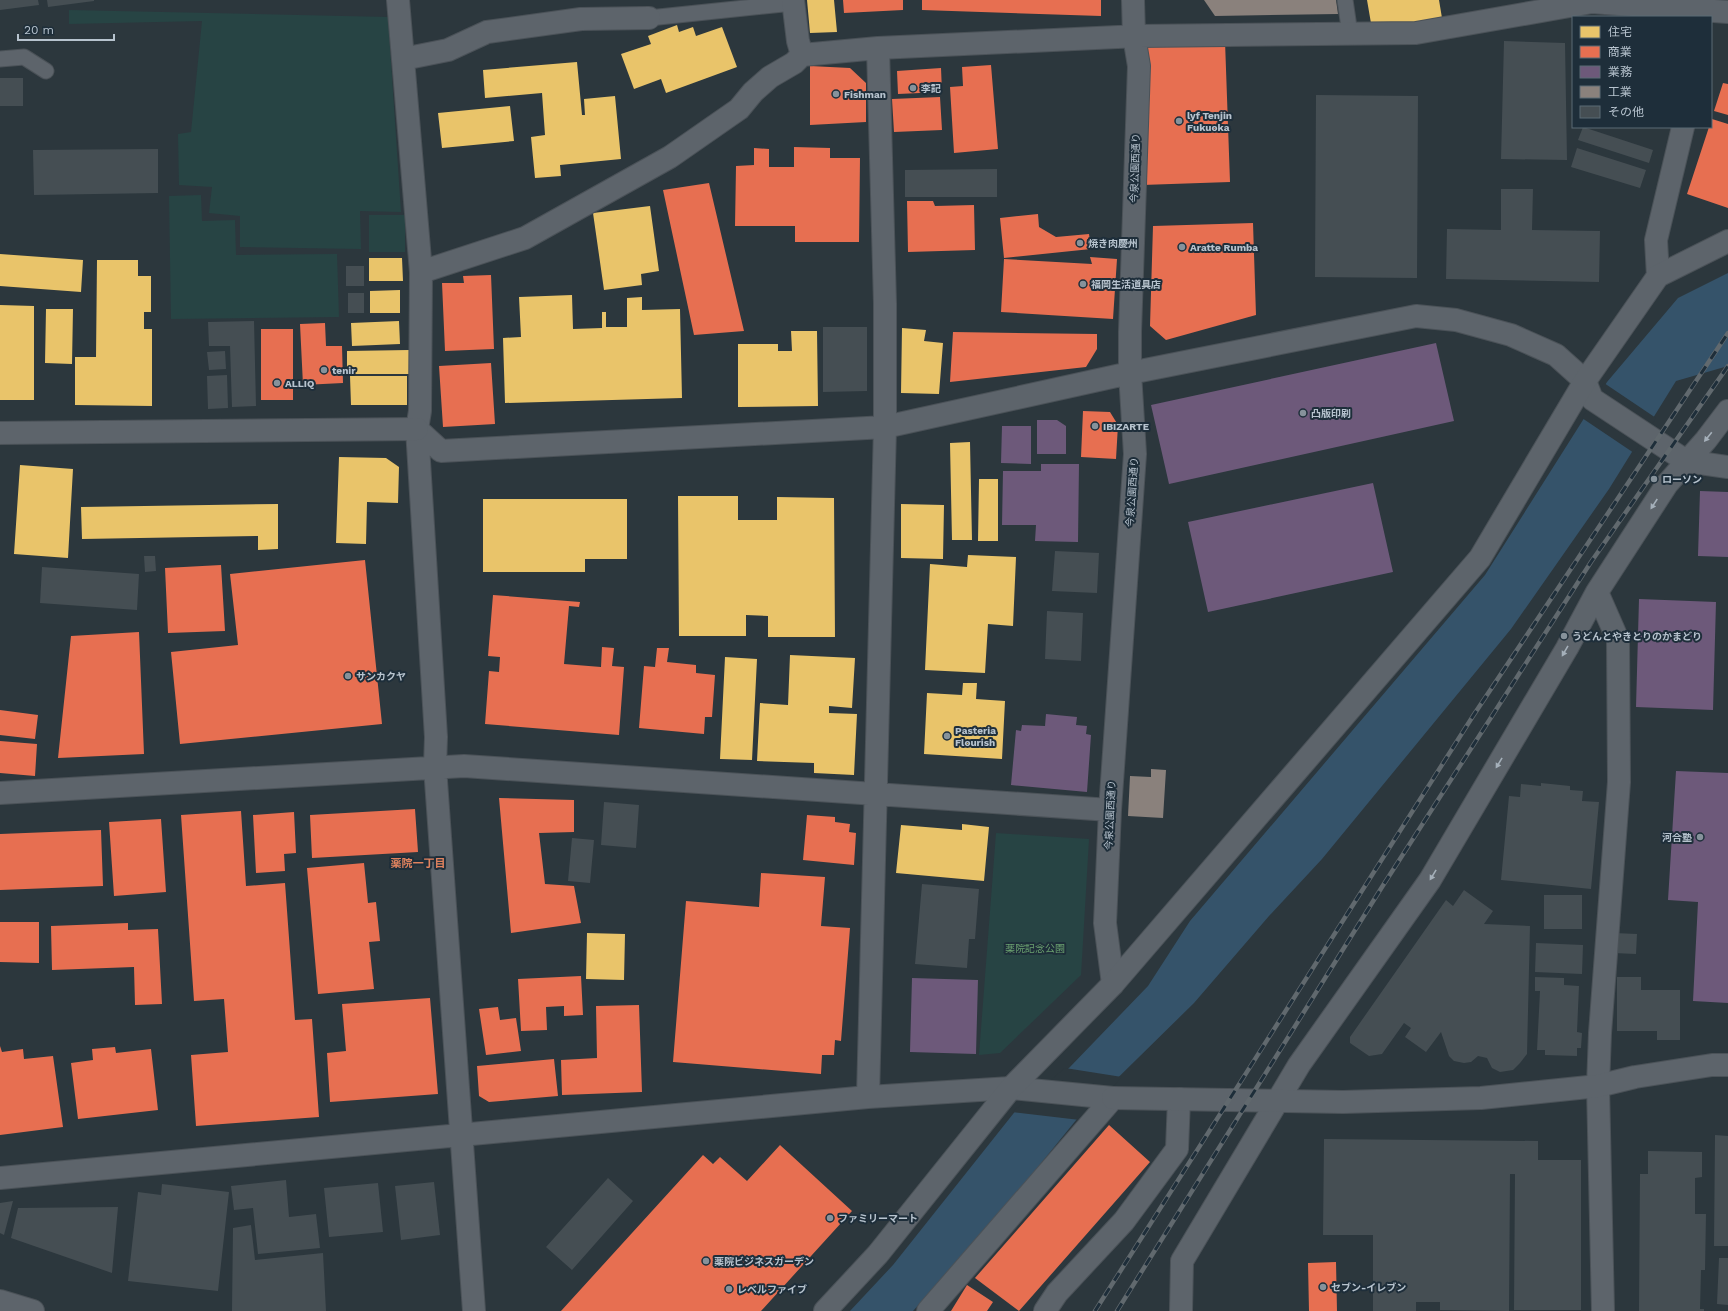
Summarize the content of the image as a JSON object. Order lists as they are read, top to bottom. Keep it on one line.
{"streets":{"street":["今泉公園西通り"]},"districts":["薬院一丁目"],"parks":["薬院記念公園"],"places":["李記","Fishman","lyf Tenjin Fukuoka","焼き肉慶州","Aratte Rumba","福岡生活道具店","tenir","ALLIQ","凸版印刷","IBIZARTE","ローソン","うどんとやきとりのかまどり","サンカクヤ","Pasteria Flourish","河合塾","ファミリーマート","薬院ビジネスガーデン","セブン-イレブン","レベルファイブ"],"legend":["住宅","商業","業務","工業","その他"],"scale_bar":"20 m"}
